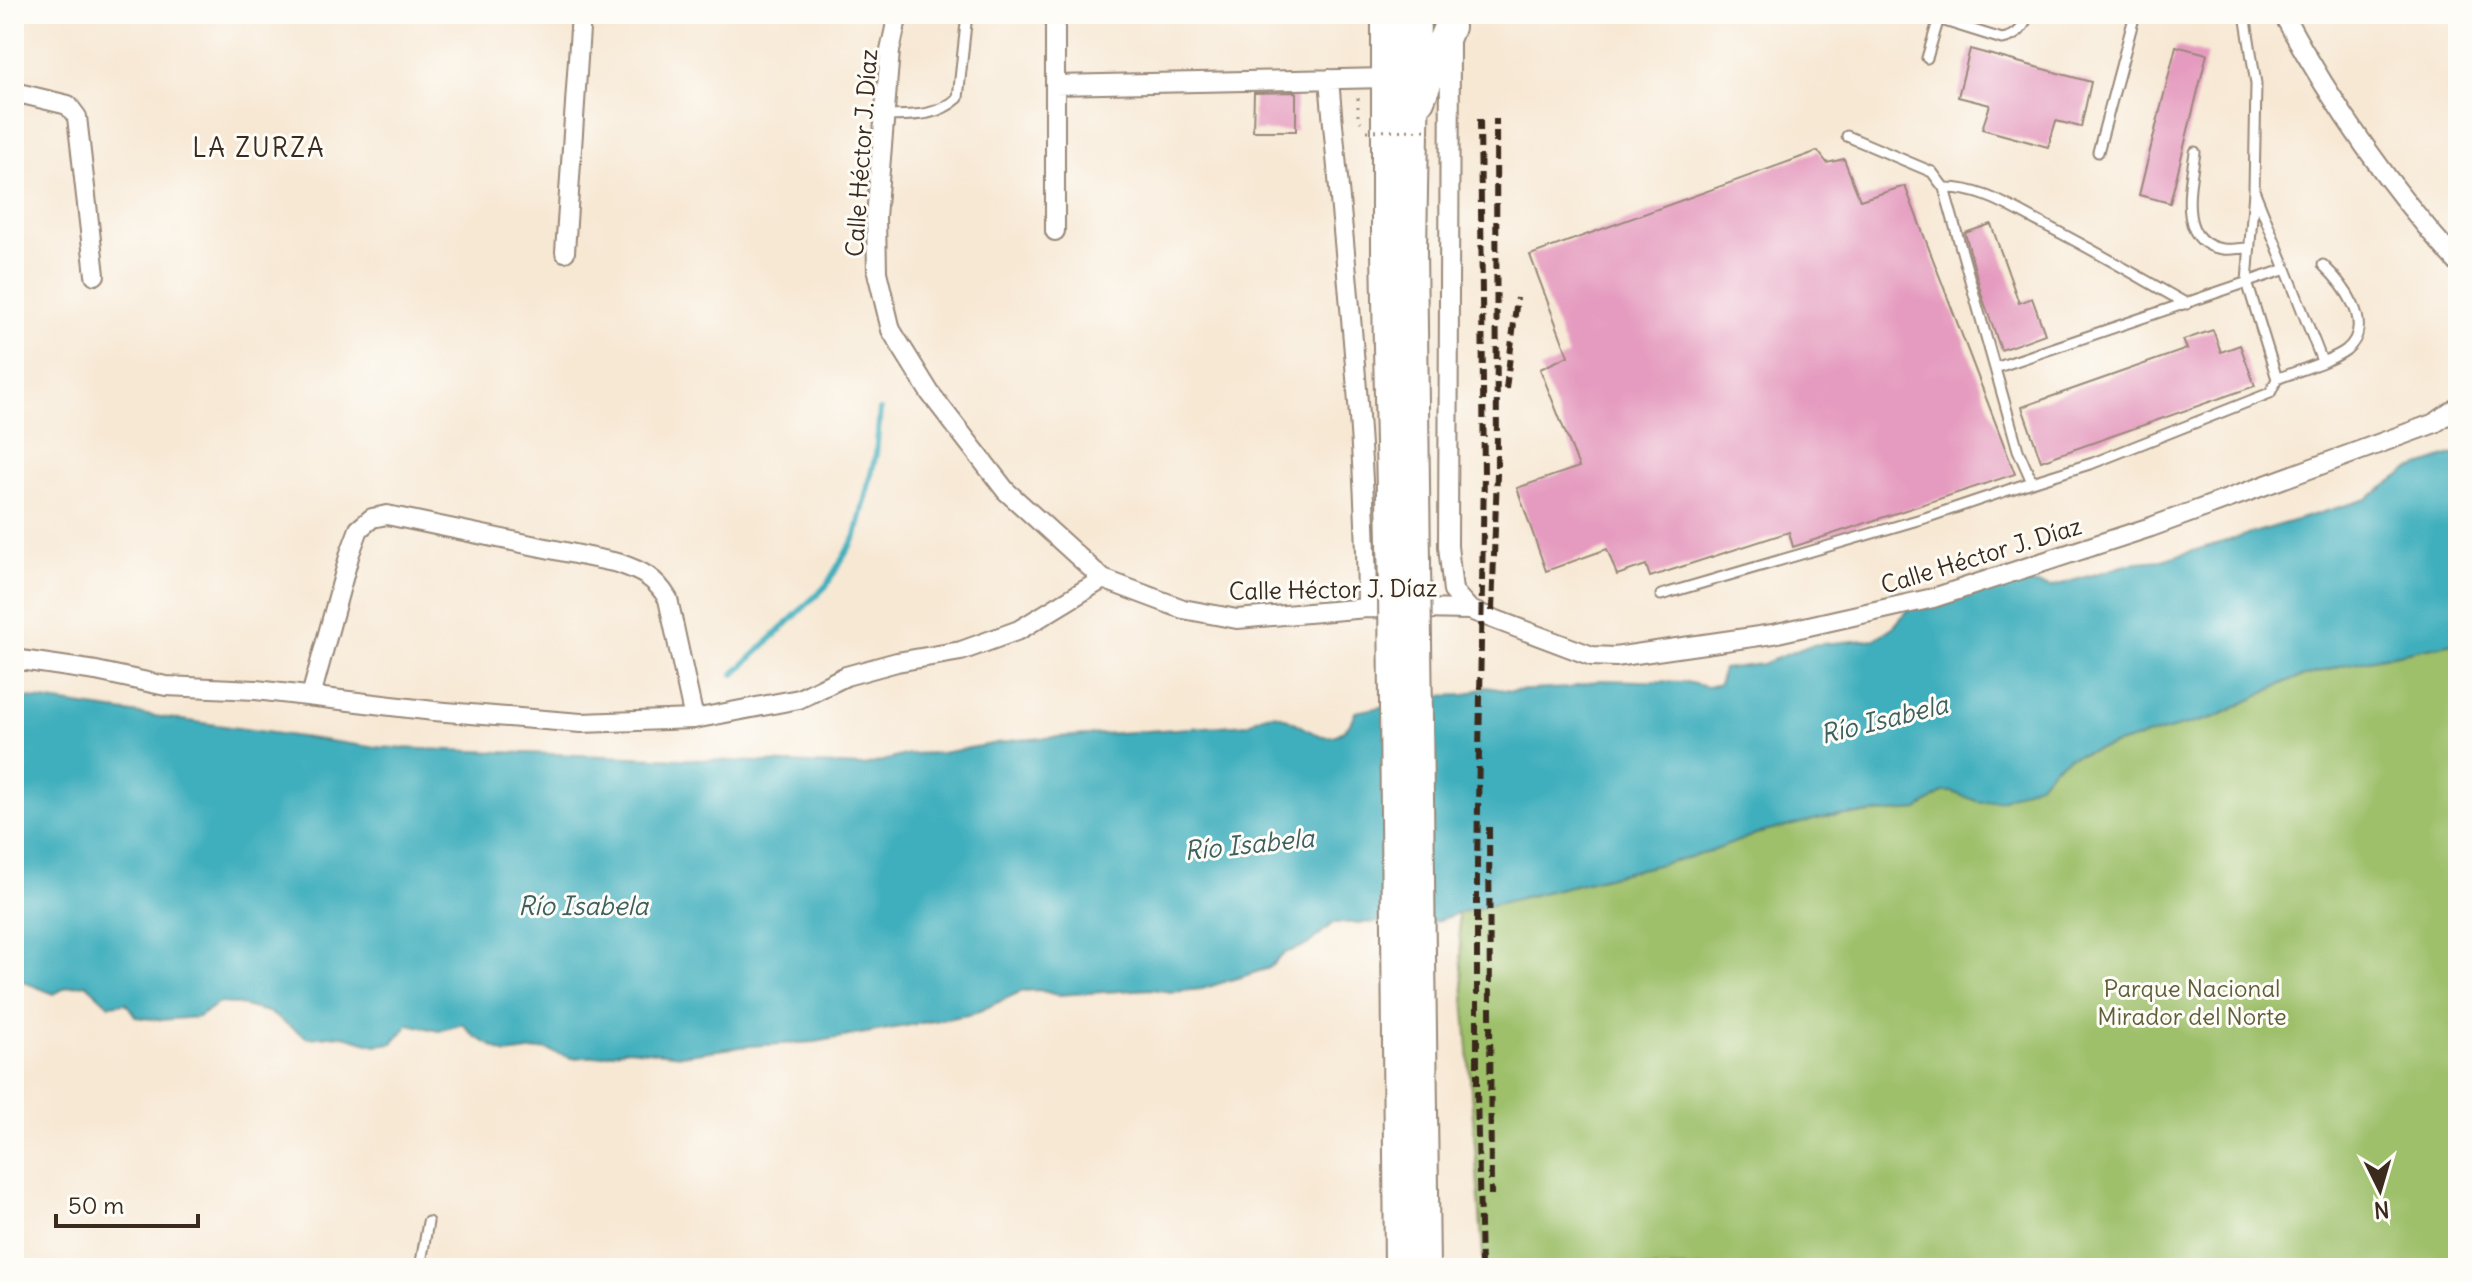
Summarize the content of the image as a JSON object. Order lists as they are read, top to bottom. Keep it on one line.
{"streets":{"street":["Calle Héctor J. Díaz"]},"districts":["LA ZURZA"],"water":["Río Isabela"],"parks":["Parque Nacional Mirador del Norte"],"scale_bar":"50 m","north":"bottom"}
